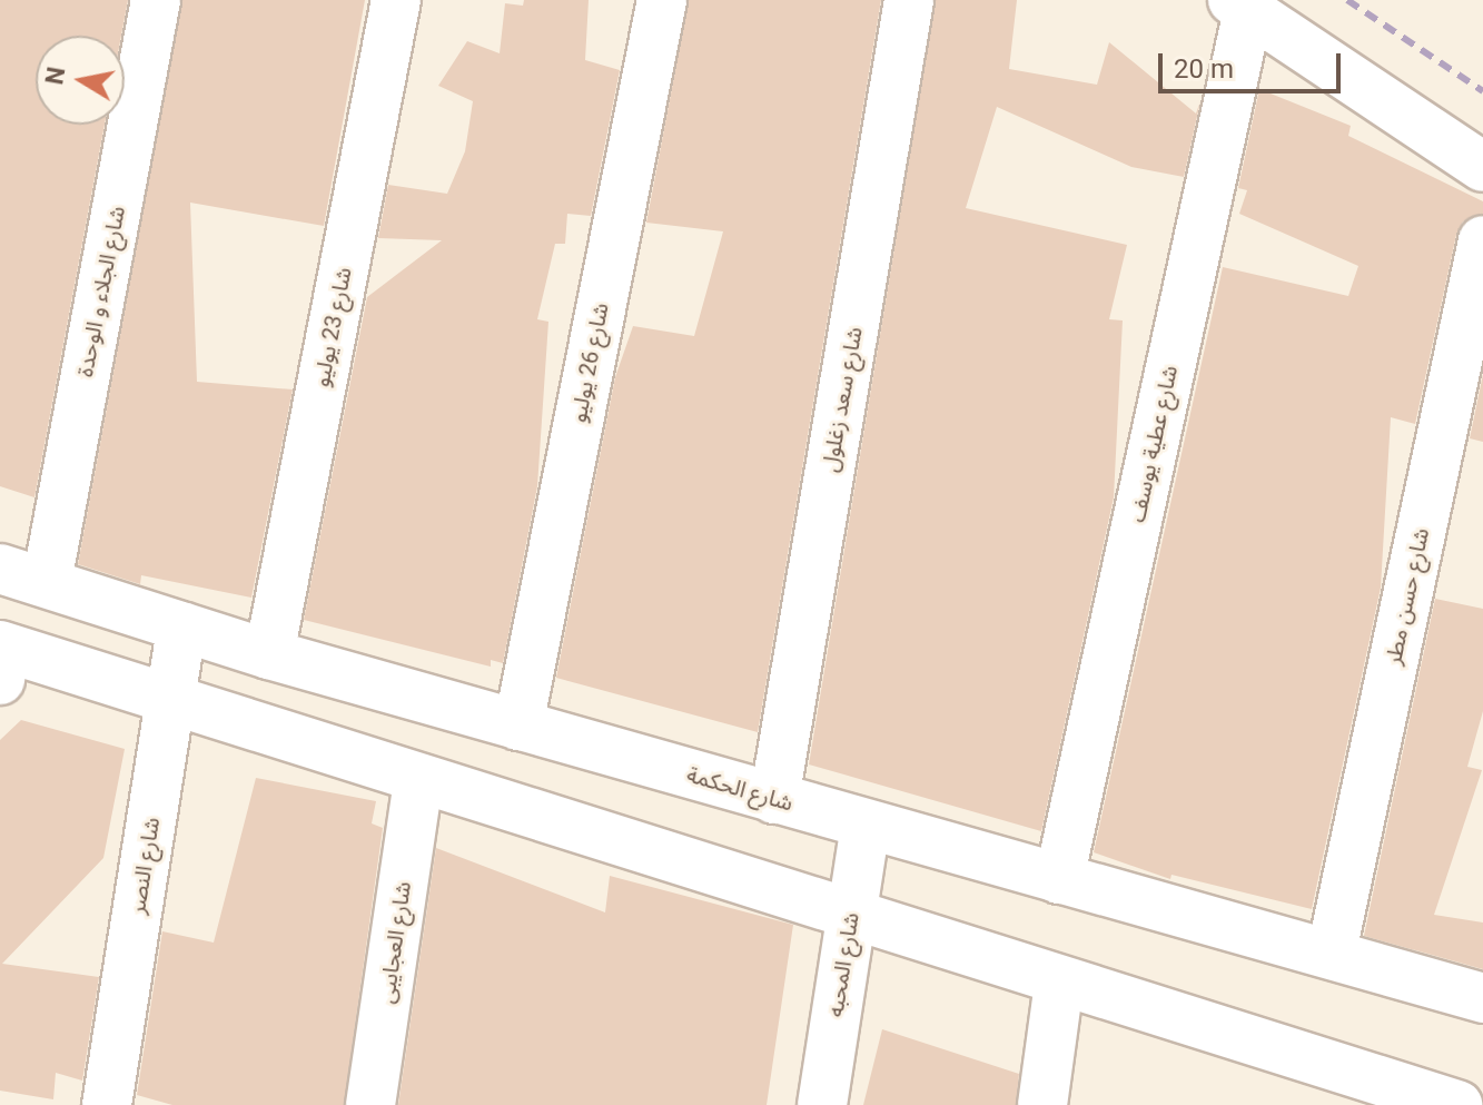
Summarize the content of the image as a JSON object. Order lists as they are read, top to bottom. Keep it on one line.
{"streets":{"street":["شارع الجلاء و الوحدة","شارع 23 يوليو","شارع 26 يوليو","شارع سعد زغلول","شارع عطية يوسف","شارع حسن مطر","شارع الحكمة","شارع النصر","شارع العجايبى","شارع المحبه"]},"crossings":[["شارع الجلاء و الوحدة","شارع الحكمة"],["شارع 23 يوليو","شارع الحكمة"],["شارع 26 يوليو","شارع الحكمة"],["شارع سعد زغلول","شارع الحكمة"],["شارع عطية يوسف","شارع الحكمة"],["شارع حسن مطر","شارع الحكمة"],["شارع الحكمة","شارع النصر"],["شارع الحكمة","شارع المحبه"]],"scale_bar":"20 m","north":"left"}
